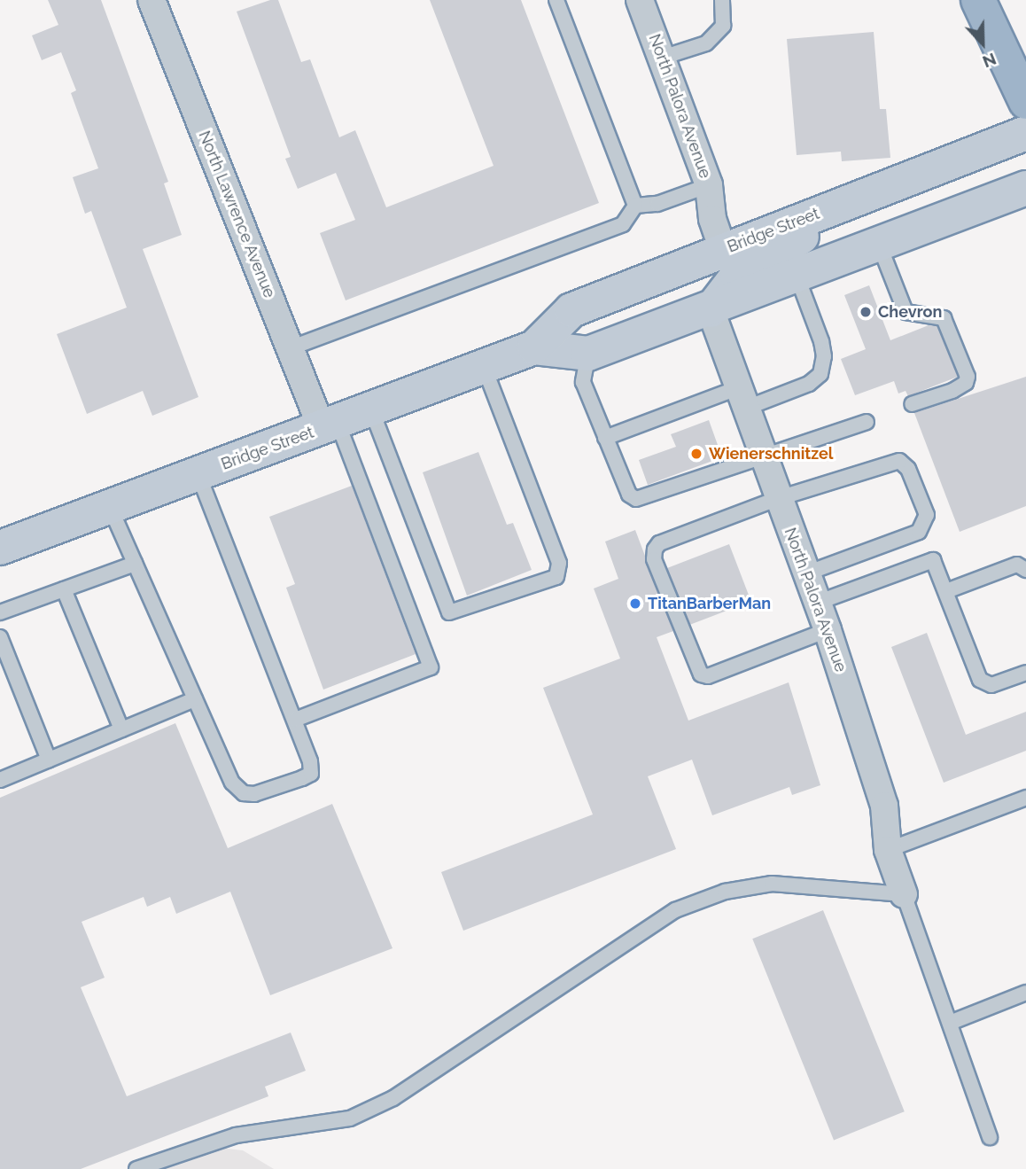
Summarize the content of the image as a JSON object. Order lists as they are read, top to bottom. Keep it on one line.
{"streets":{"main road":["Bridge Street"],"street":["North Palora Avenue","North Lawrence Avenue"]},"crossings":[["North Palora Avenue","Bridge Street"],["North Lawrence Avenue","Bridge Street"]],"places":["Chevron","Wienerschnitzel","TitanBarberMan"],"north":"bottom"}
